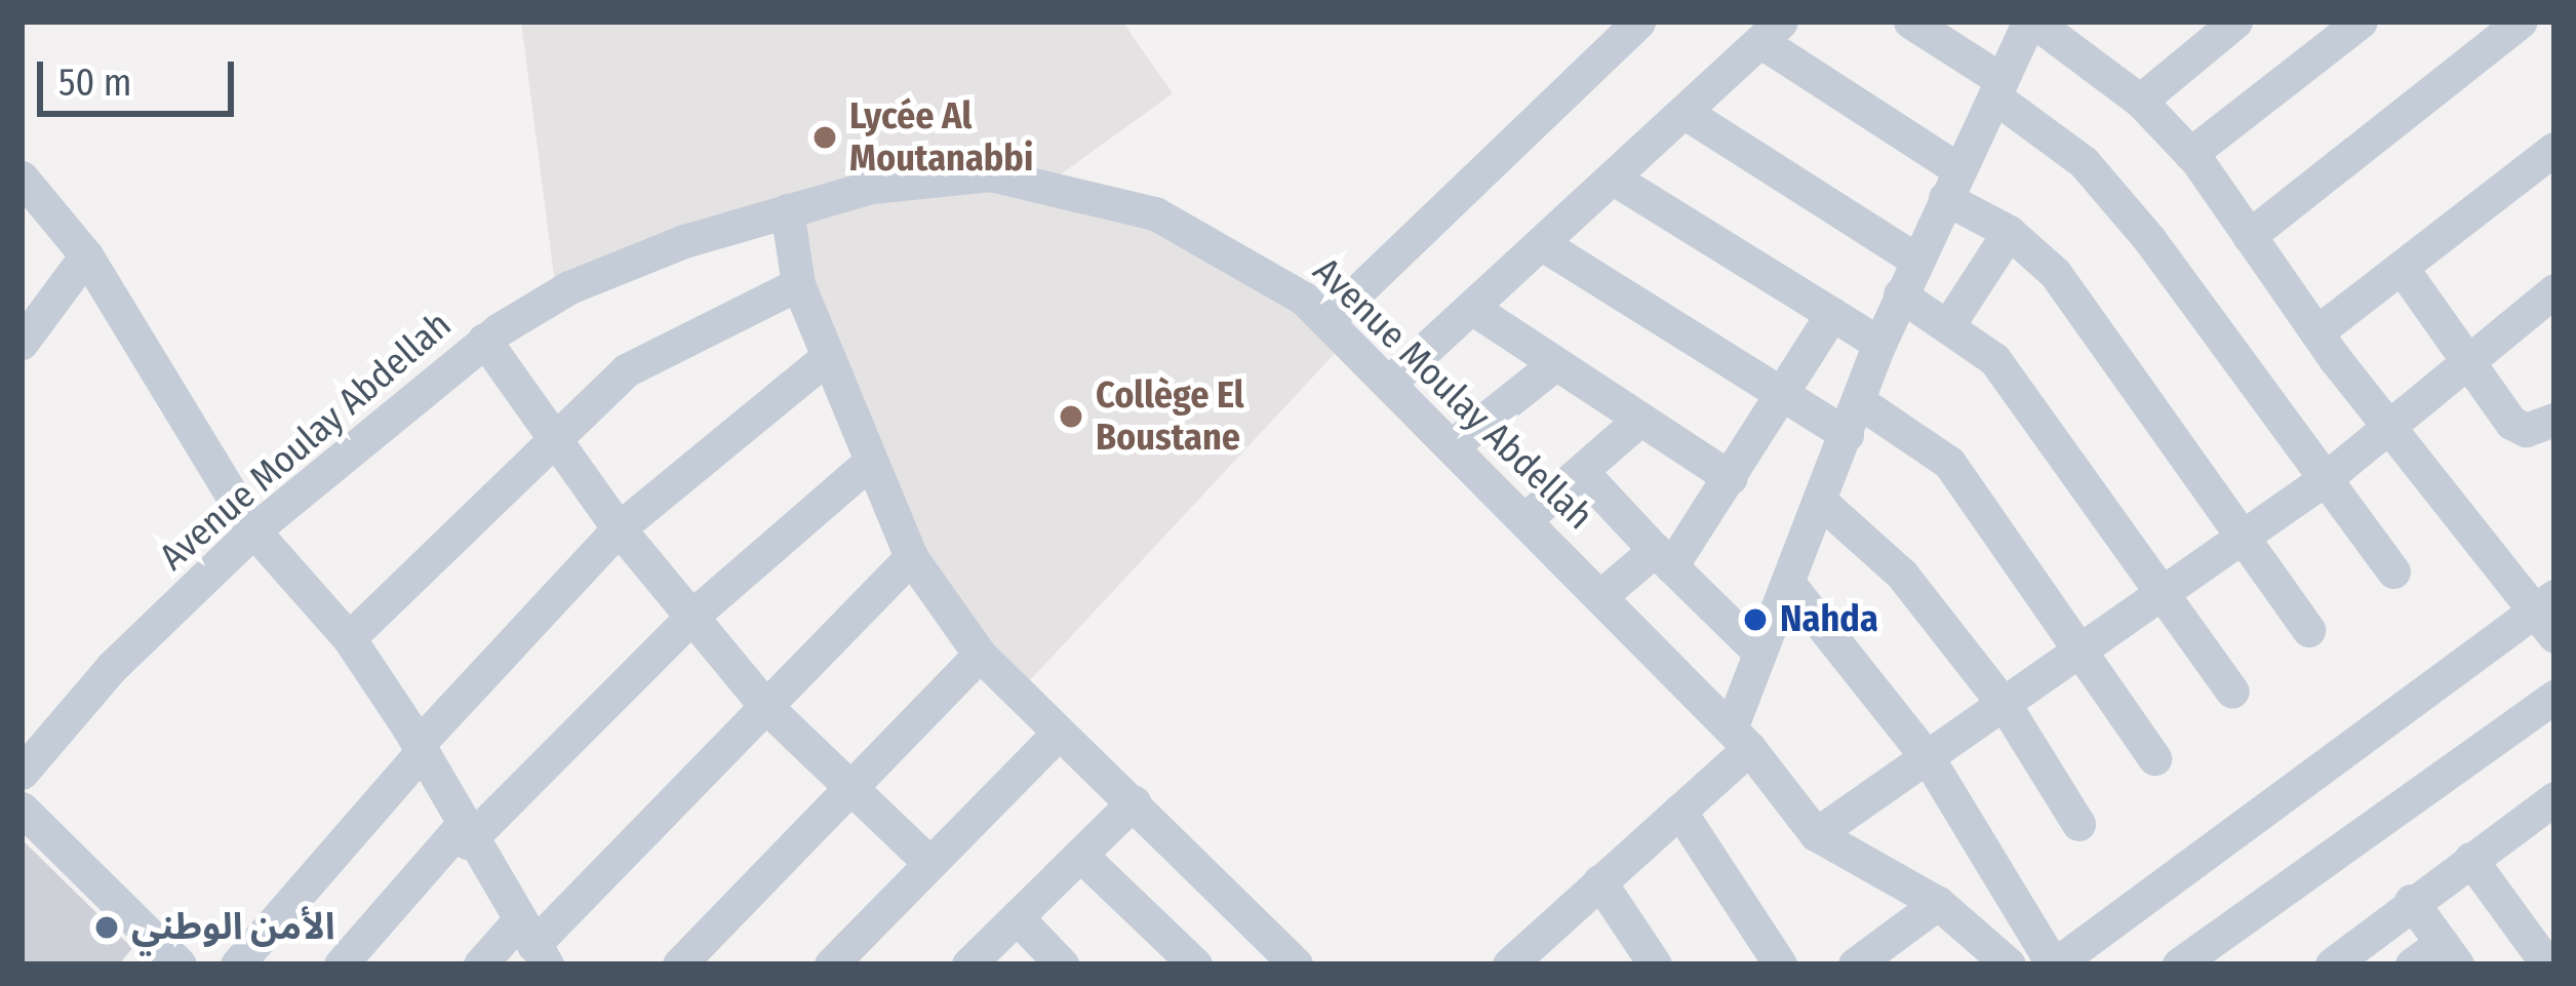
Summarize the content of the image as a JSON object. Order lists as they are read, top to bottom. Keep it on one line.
{"streets":{"street":["Avenue Moulay Abdellah"]},"places":["Lycée Al Moutanabbi","Collège El Boustane","Nahda","الأمن الوطني"],"scale_bar":"50 m"}
